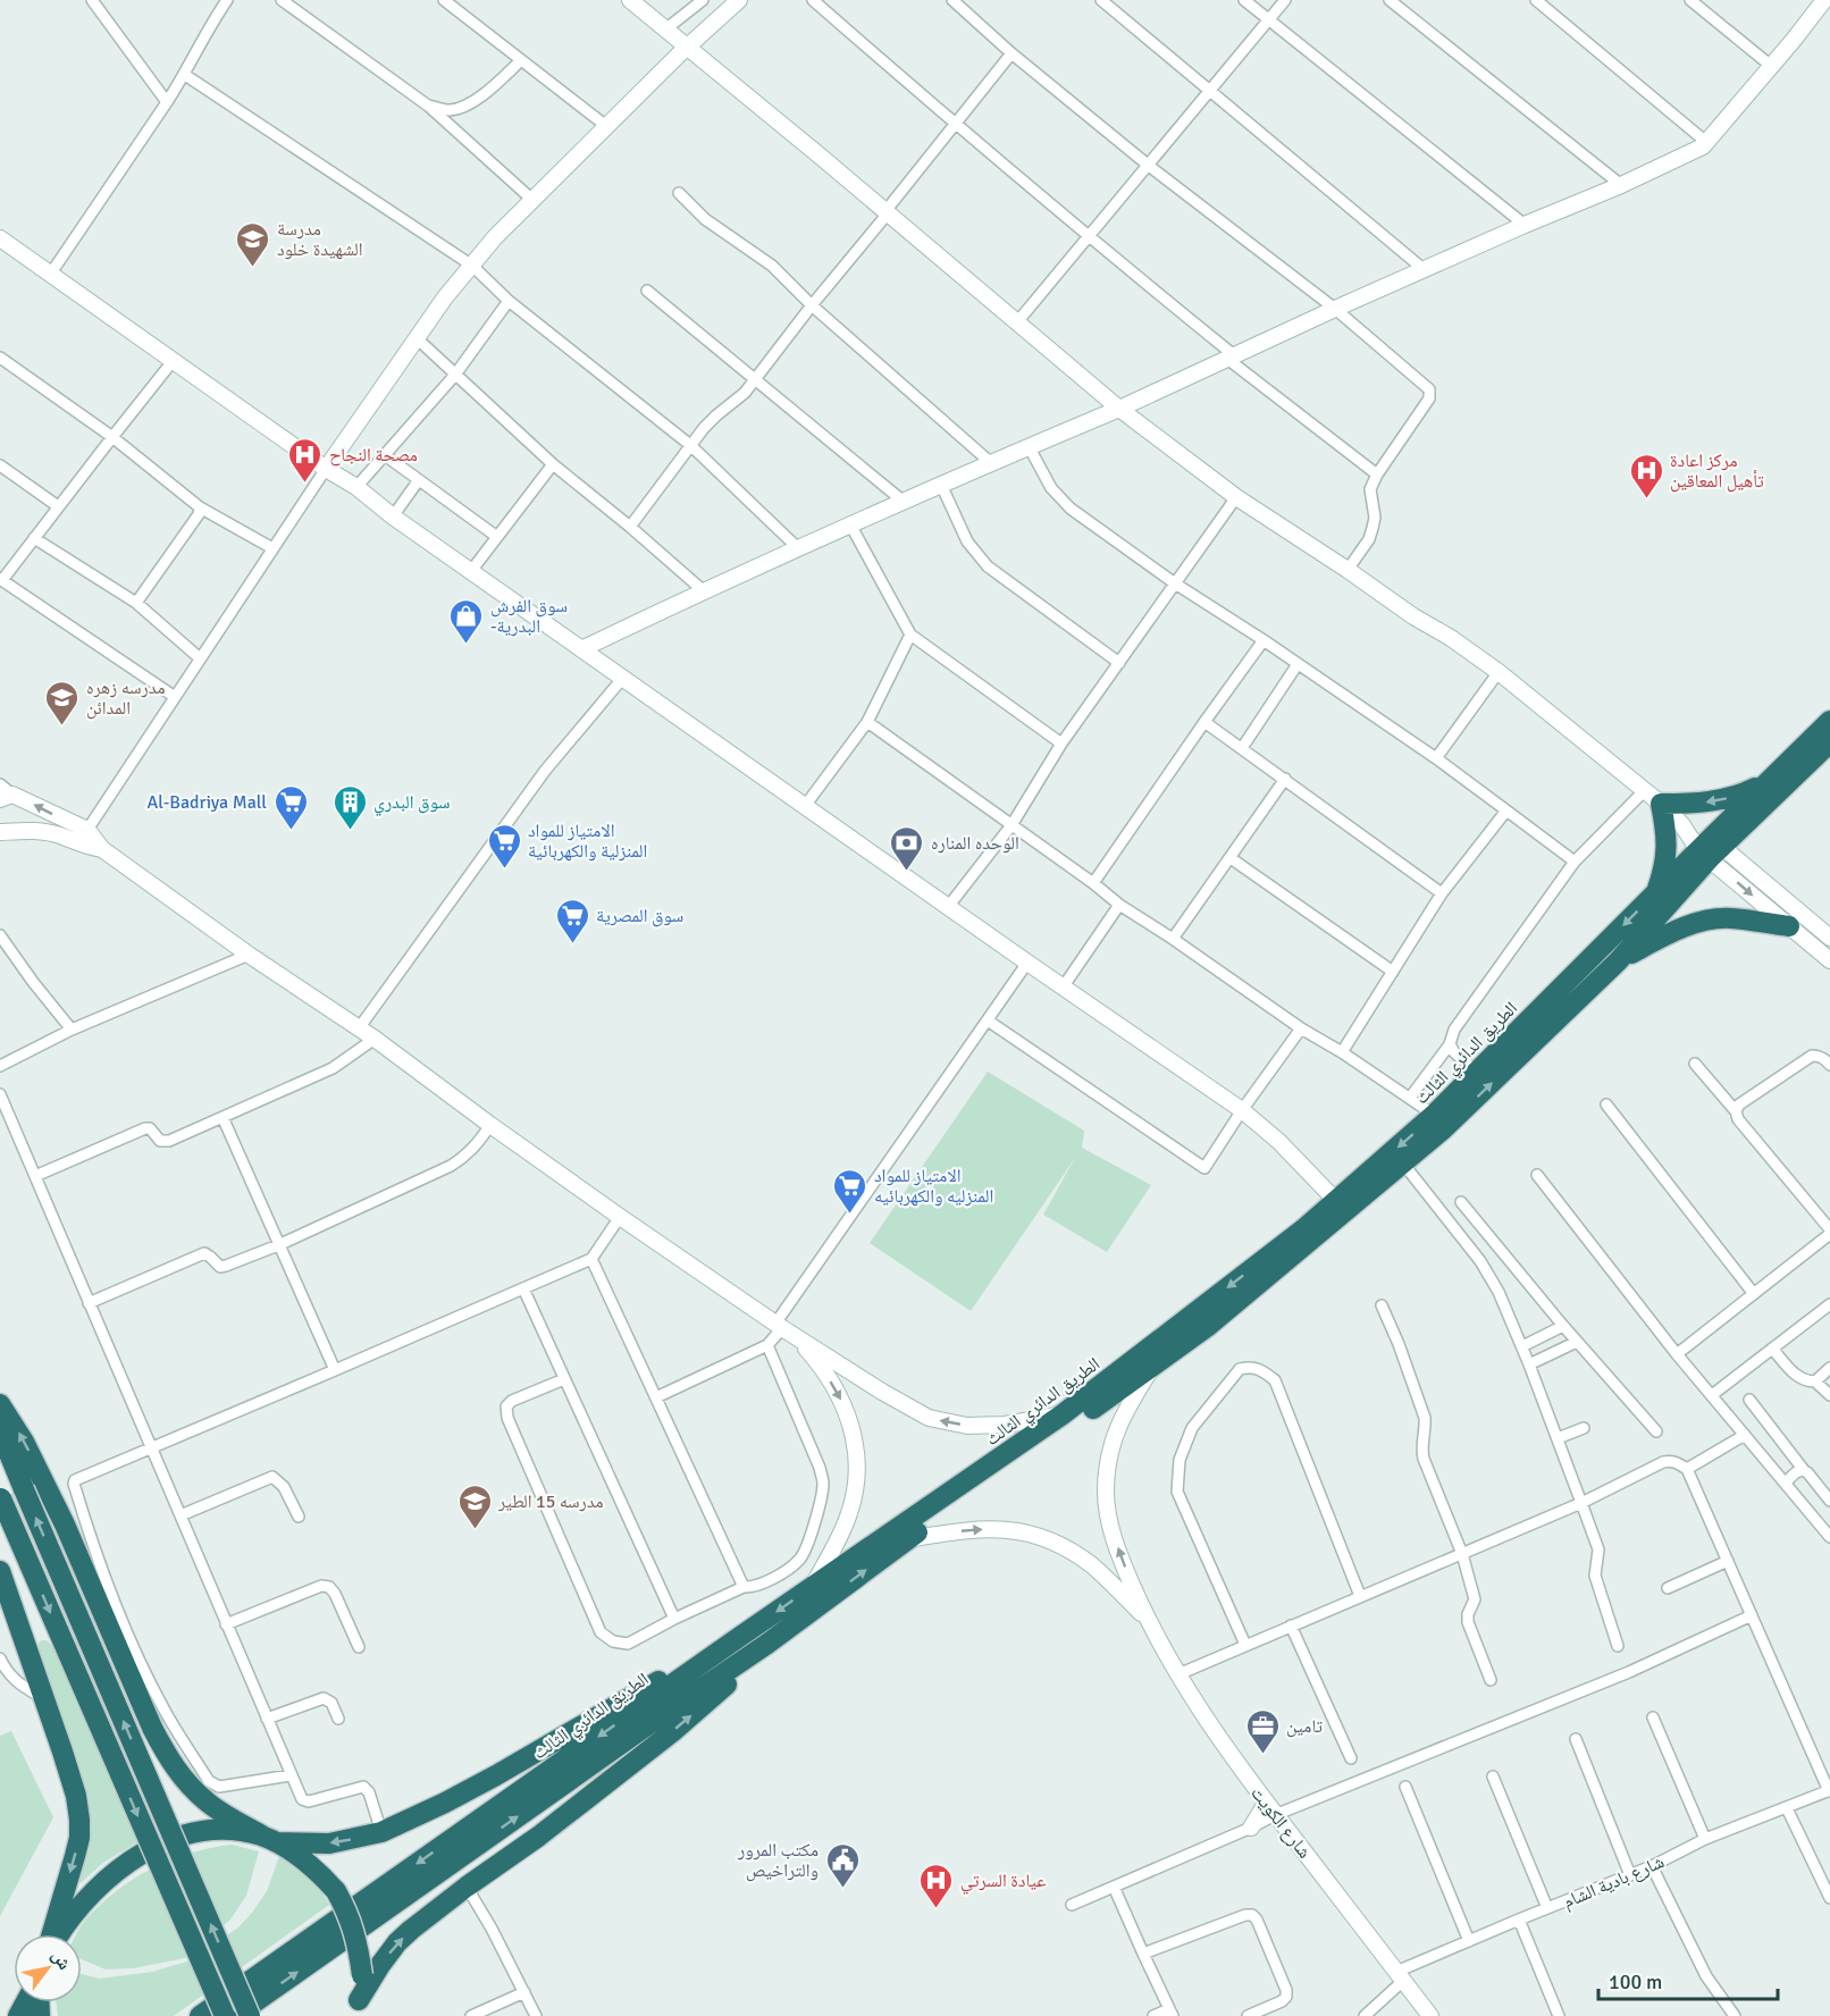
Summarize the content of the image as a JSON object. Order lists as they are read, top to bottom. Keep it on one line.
{"streets":{"highway":["الطريق الدائري الثالث"],"street":["شارع الكويت","شارع بادية الشام"]},"crossings":[["الطريق الدائري الثالث","شارع الكويت"],["شارع الكويت","شارع بادية الشام"]],"places":{"school or university":["مدرسة الشهيدة خلود","مدرسه زهره المدائن","مدرسه 15 الطير"],"hospital":["مصحة النجاح","مركز اعادة تأهيل المعاقين","عيادة السرتي"],"shop":["سوق الفرش -البدرية"],"supermarket":["Al-Badriya Mall","الامتياز للمواد المنزلية والكهربائية","سوق المصرية","الامتياز للمواد المنزليه والكهربائيه"],"building":["سوق البدري"],"bank":["الوحده المناره"],"office":["تامين"],"public building":["مكتب المرور والتراخيص"]},"scale_bar":"100 m","north":"top right"}
